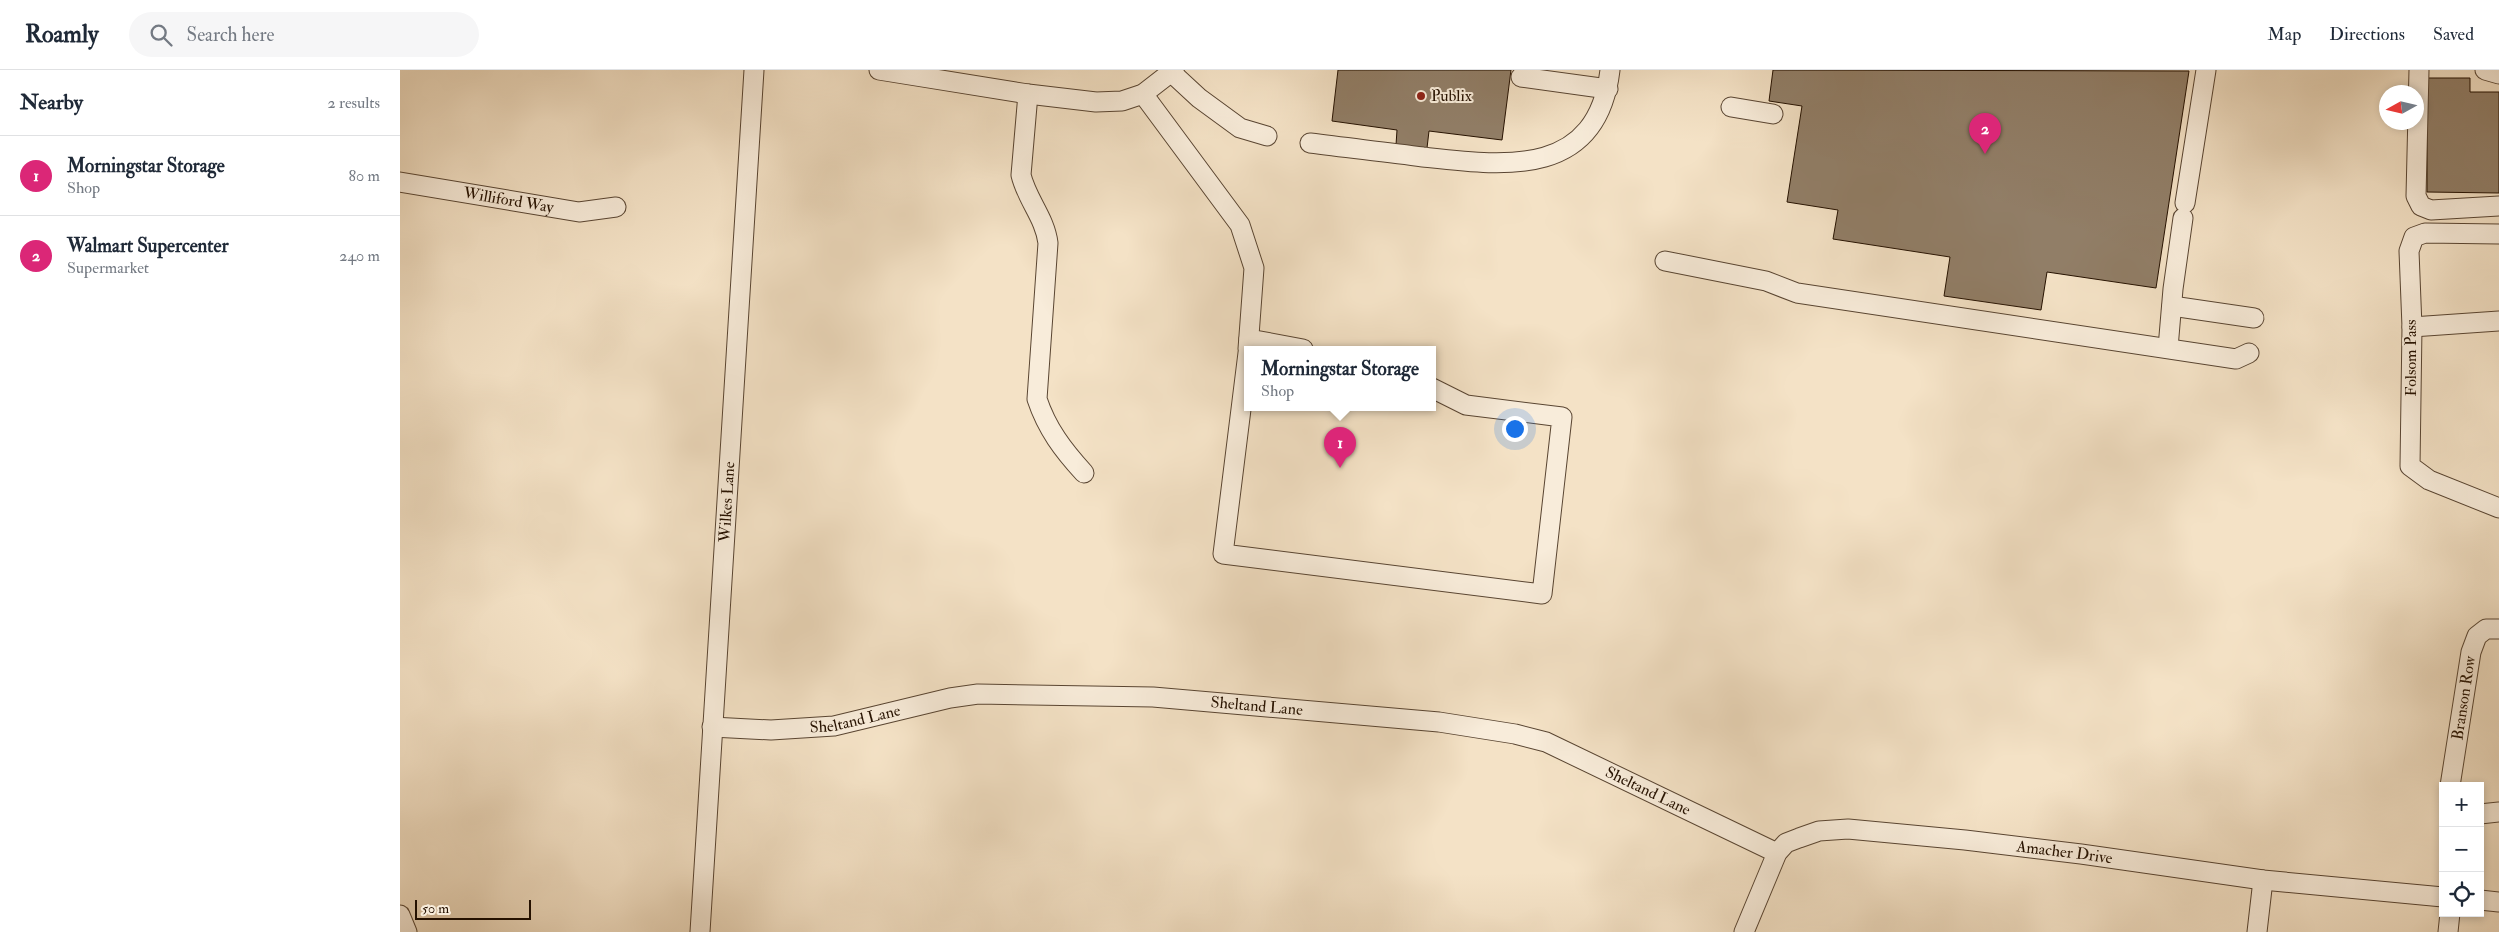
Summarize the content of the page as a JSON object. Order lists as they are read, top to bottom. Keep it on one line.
{"streets":{"street":["Williford Way","Folsom Pass","Wilkes Lane","Branson Row","Sheltand Lane","Amacher Drive"]},"crossings":[["Wilkes Lane","Sheltand Lane"],["Sheltand Lane","Amacher Drive"]],"places":["Publix"],"scale_bar":"50 m","north":"left","page":{"header":"Roamly","search":"Search here","nav":["Map","Directions","Saved"],"heading":["Nearby","2 results"],"pins":["2","1"],"list":[{"mark":"1","name":"Morningstar Storage","note":"Shop","value":"80 m"},{"mark":"2","name":"Walmart Supercenter","note":"Supermarket","value":"240 m"}],"popup":["Morningstar Storage","Shop"],"map_buttons":["+","−"],"scale":"50 m"}}
